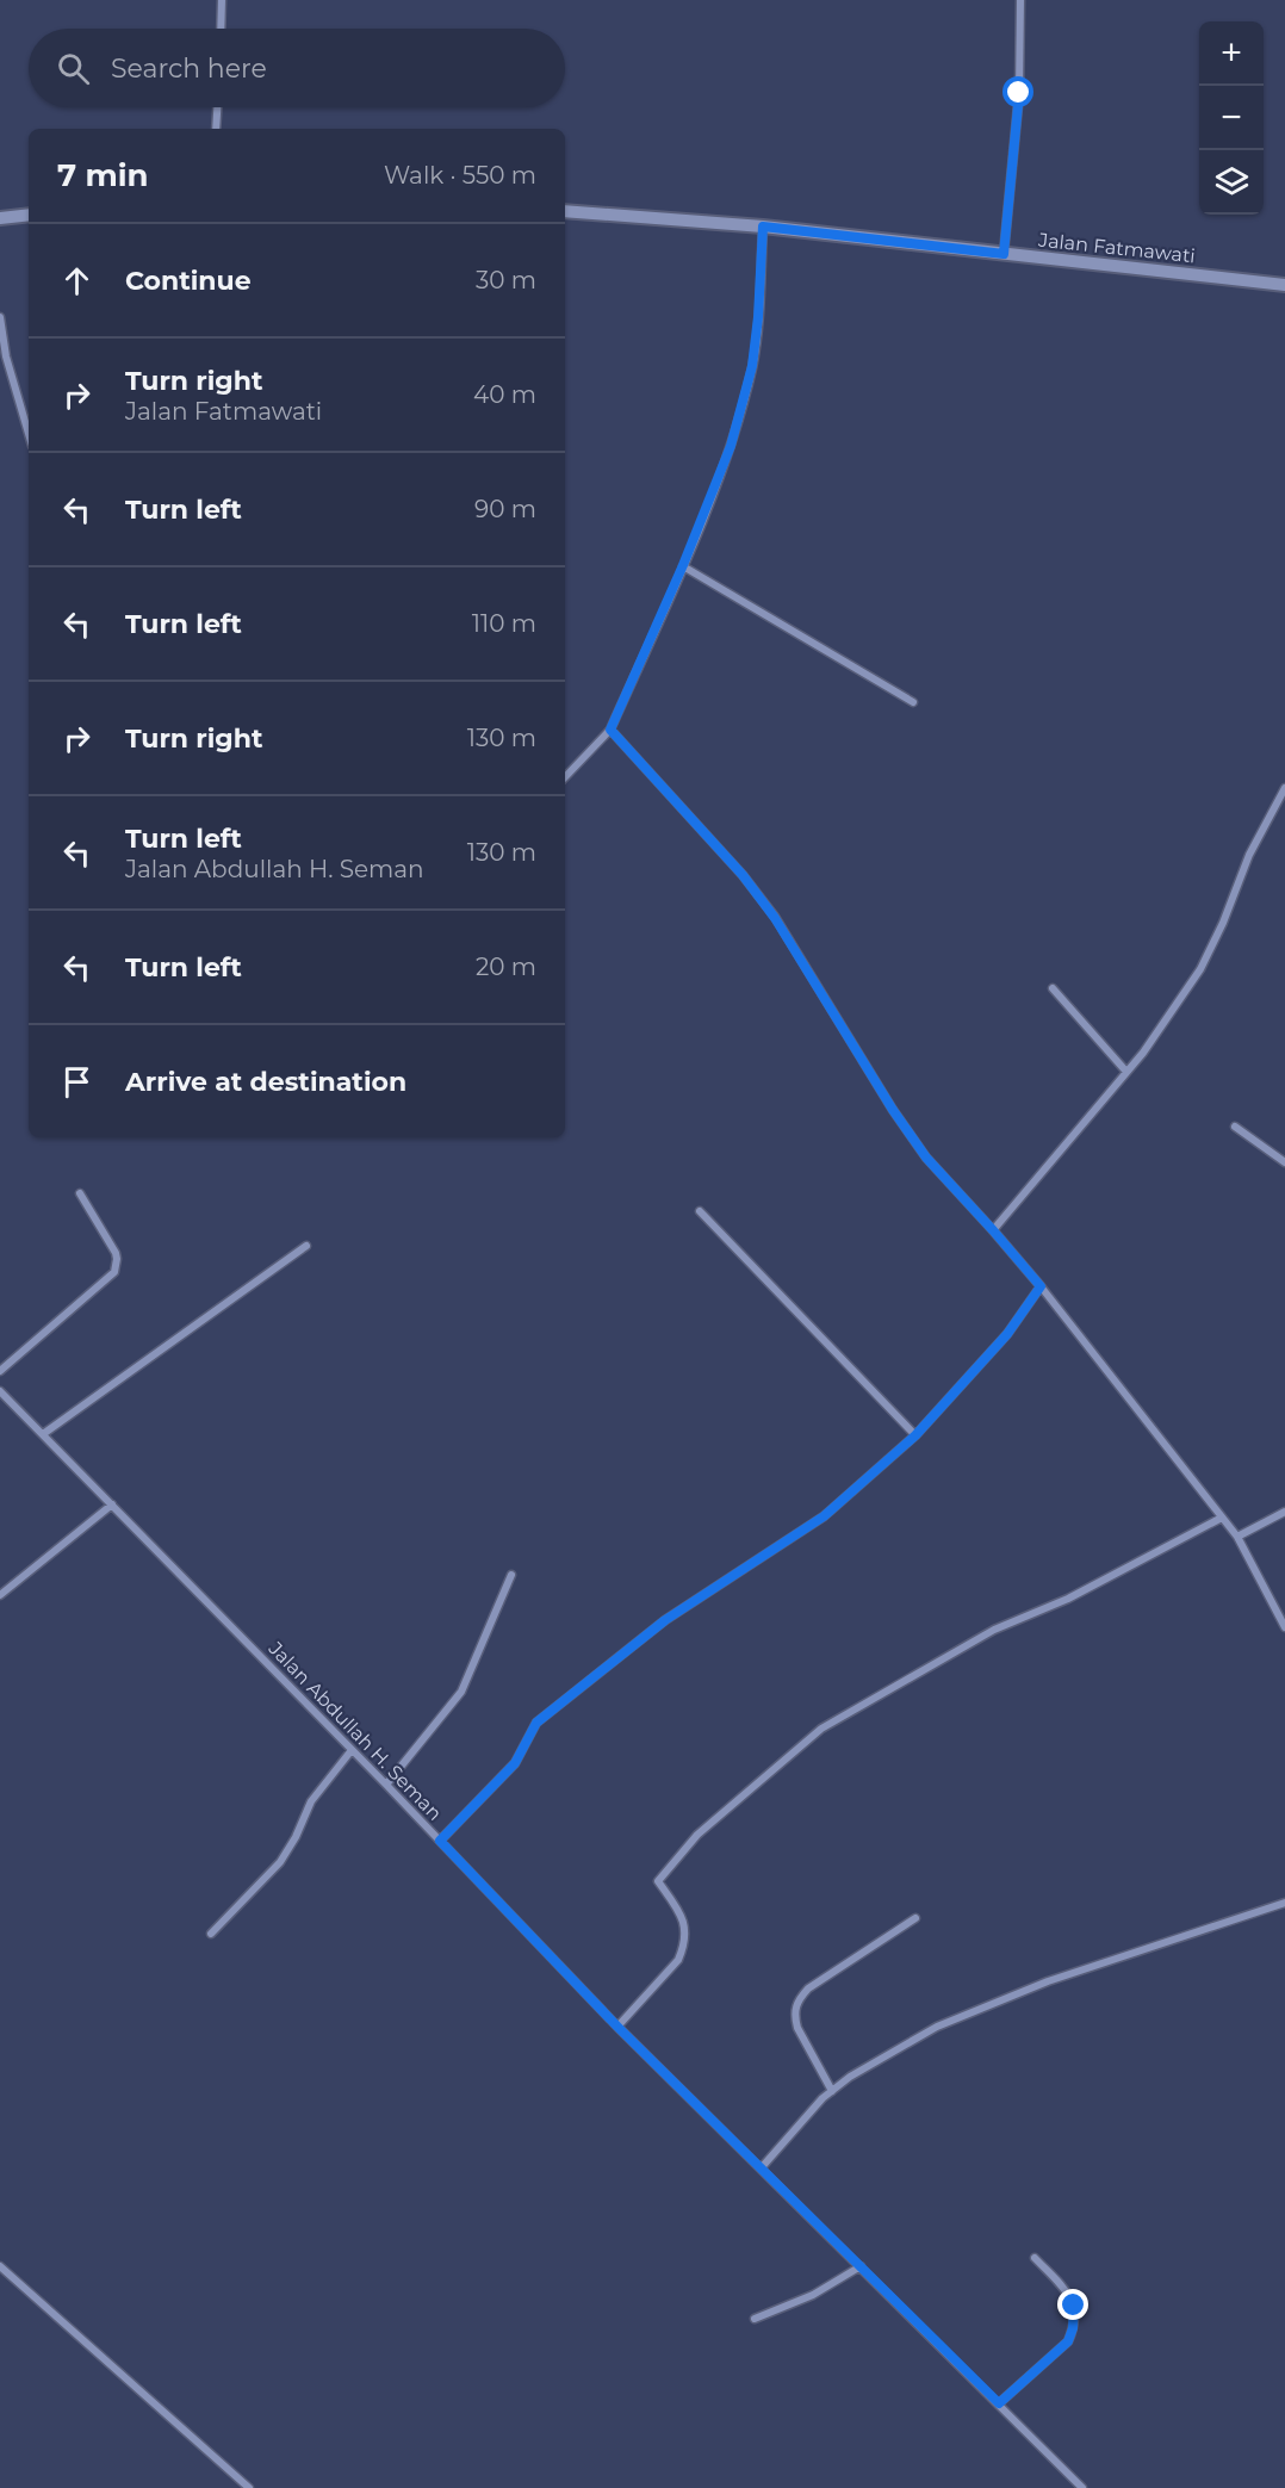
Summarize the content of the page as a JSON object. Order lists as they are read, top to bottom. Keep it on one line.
{"streets":{"street":["Jalan Fatmawati","Jalan Abdullah H. Seman"]},"page":{"map_buttons":["+","−"],"search":"Search here","heading":["7 min","Walk · 550 m"],"list":[["Continue","30 m"],["Turn right","Jalan Fatmawati","40 m"],["Turn left","90 m"],["Turn left","110 m"],["Turn right","130 m"],["Turn left","Jalan Abdullah H. Seman","130 m"],["Turn left","20 m"],"Arrive at destination"]}}
